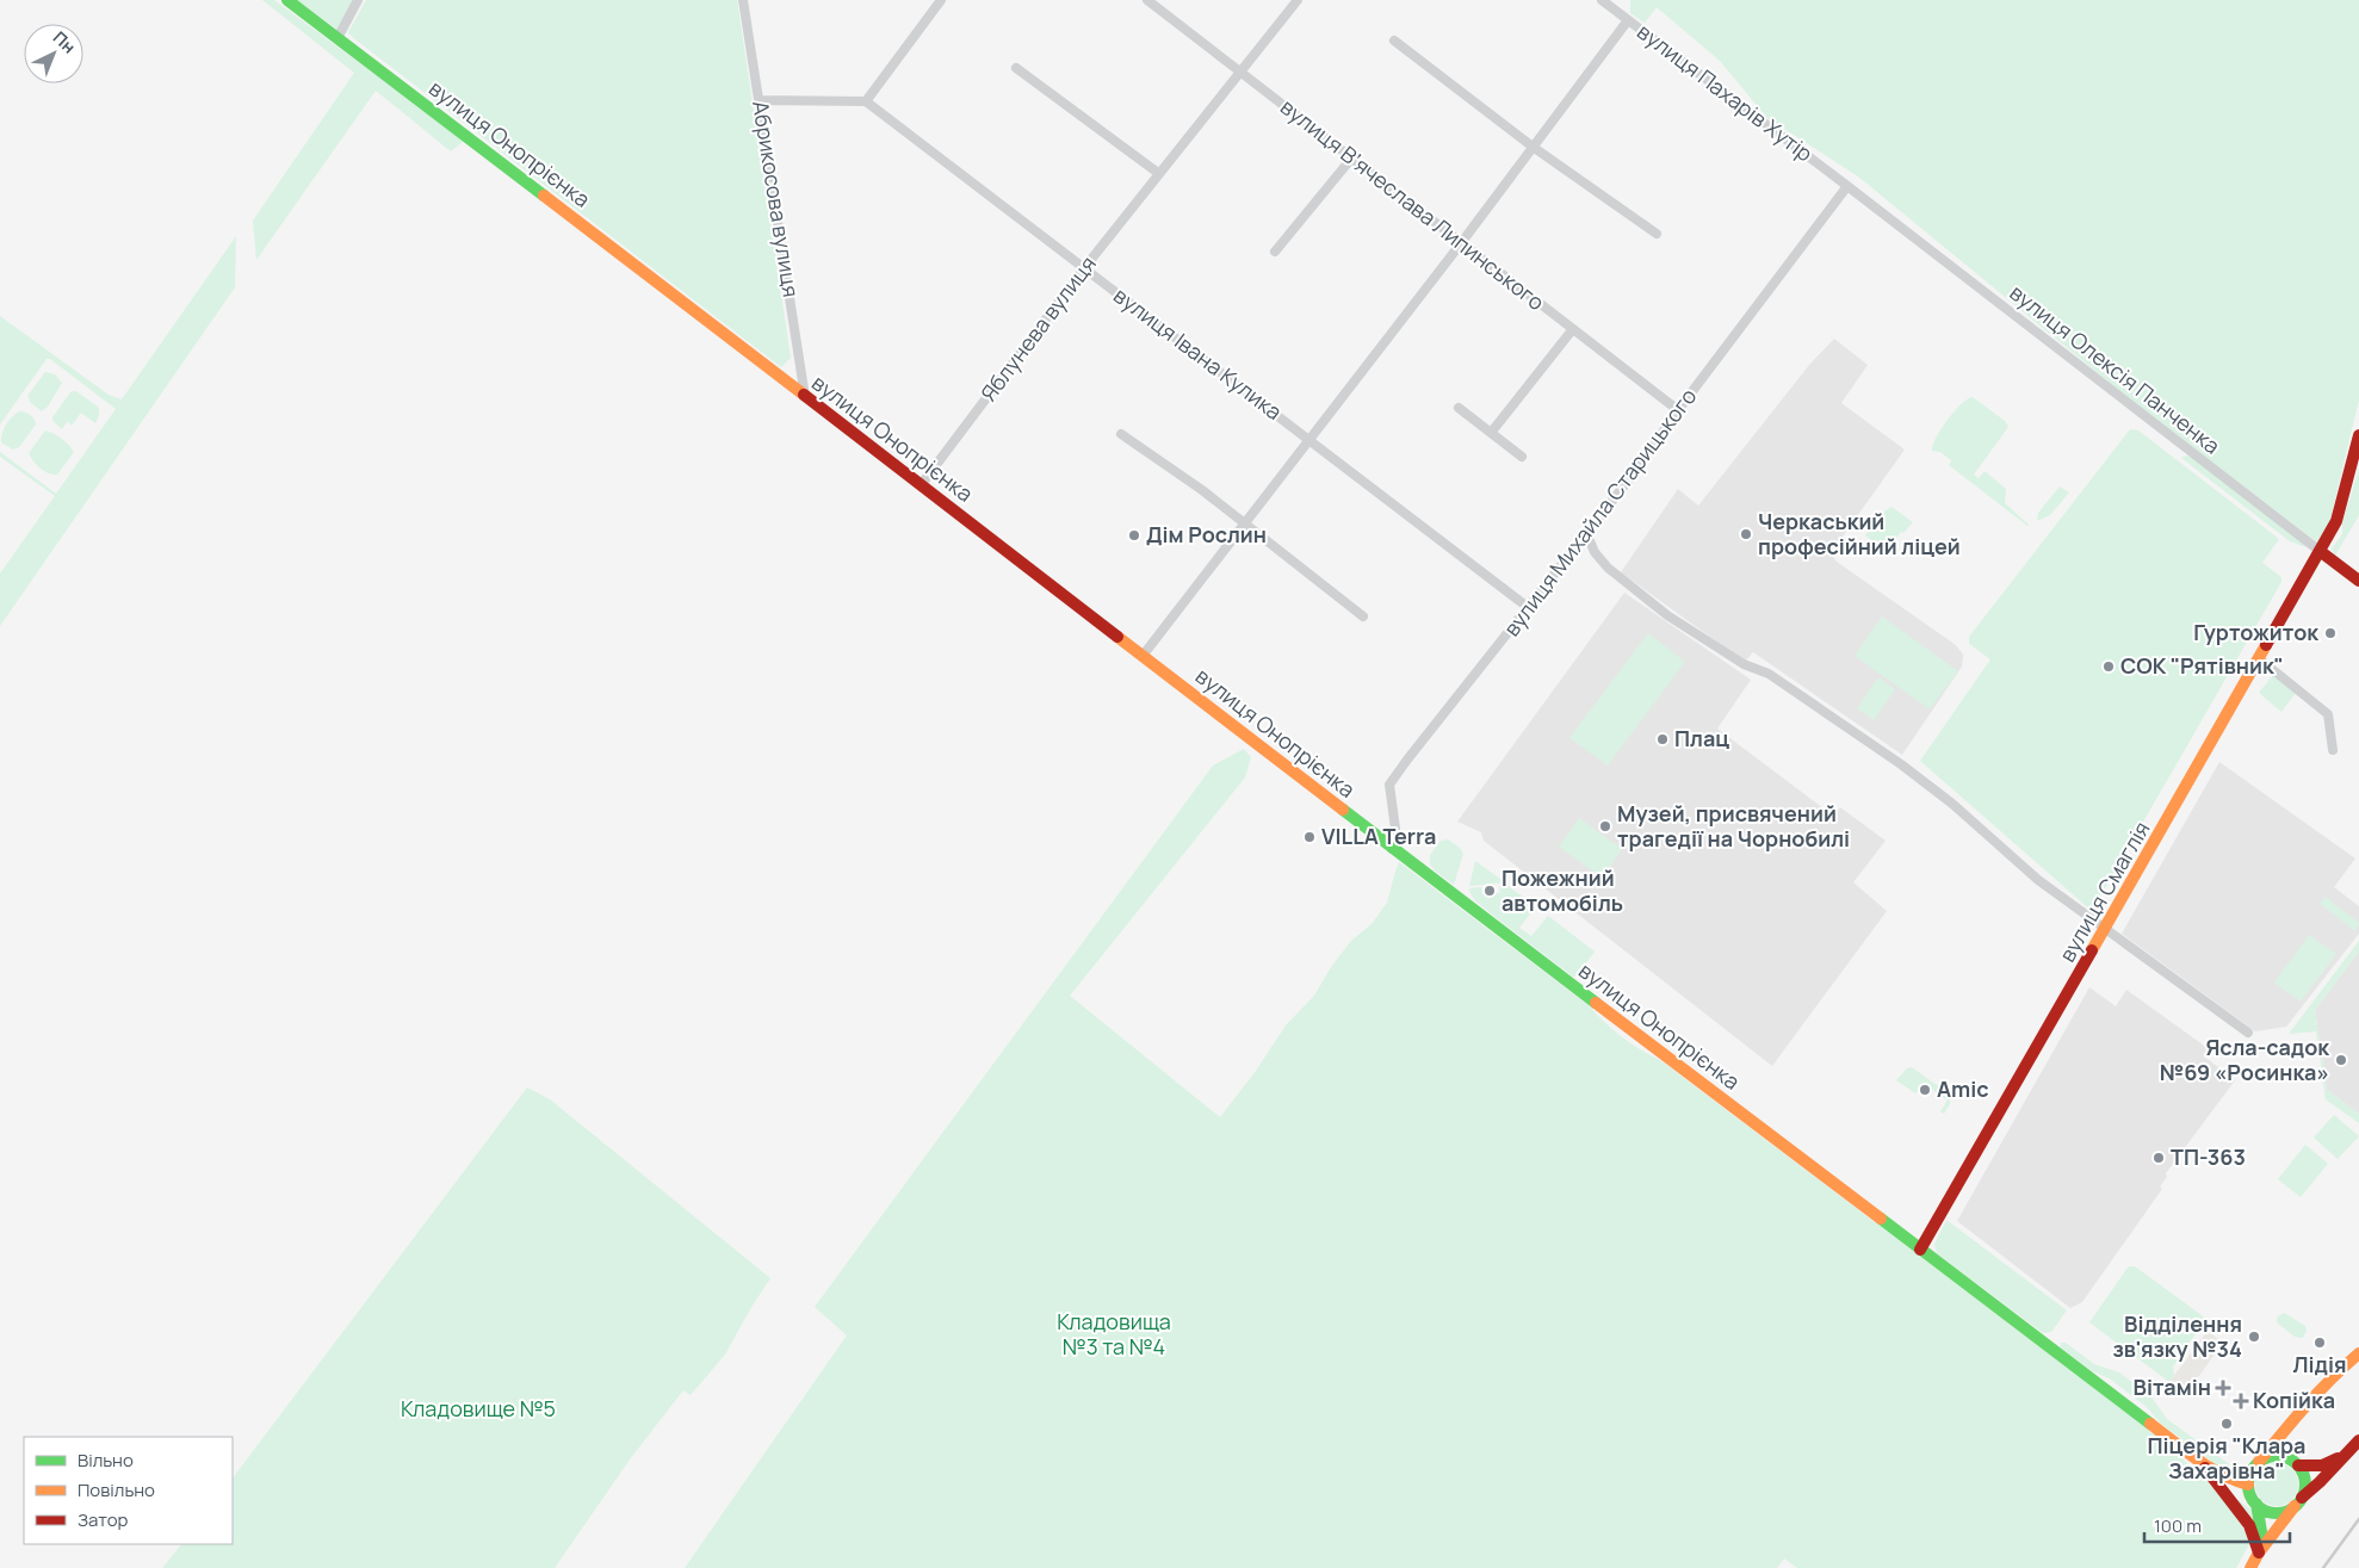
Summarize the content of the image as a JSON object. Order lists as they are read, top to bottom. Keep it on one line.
{"streets":{"main road":["вулиця Онопрієнка","вулиця Олексія Панченка","вулиця Смаглія"],"street":["вулиця Пахарів Хутір","Абрикосова вулиця","вулиця Вʼячеслава Липинського","Яблунева вулиця","вулиця Івана Кулика","вулиця Михайла Старицького"]},"crossings":[["вулиця Пахарів Хутір","вулиця Олексія Панченка"],["вулиця Пахарів Хутір","вулиця Михайла Старицького"],["вулиця Онопрієнка","Абрикосова вулиця"],["вулиця Онопрієнка","Яблунева вулиця"],["вулиця Онопрієнка","вулиця Михайла Старицького"],["вулиця Онопрієнка","вулиця Смаглія"],["вулиця Вʼячеслава Липинського","Яблунева вулиця"],["вулиця Вʼячеслава Липинського","вулиця Михайла Старицького"],["Яблунева вулиця","вулиця Івана Кулика"],["вулиця Івана Кулика","вулиця Михайла Старицького"],["вулиця Олексія Панченка","вулиця Михайла Старицького"],["вулиця Олексія Панченка","вулиця Смаглія"]],"parks":["Кладовища №3 та №4","Кладовище №5"],"places":{"other":["Черкаський професійний ліцей","Дім Рослин","Гуртожиток","СОК \"Рятівник\"","Плац","Музей, присвячений трагедії на Чорнобилі","VILLA Terra","Пожежний автомобіль","Ясла-садок №69 «Росинка»","Amic","ТП-363","Відділення зв'язку №34","Лідія","Піцерія \"Клара Захарівна\""],"health":["Вітамін","Копійка"]},"legend":["Вільно","Повільно","Затор"],"scale_bar":"100 m","north":"top right"}
